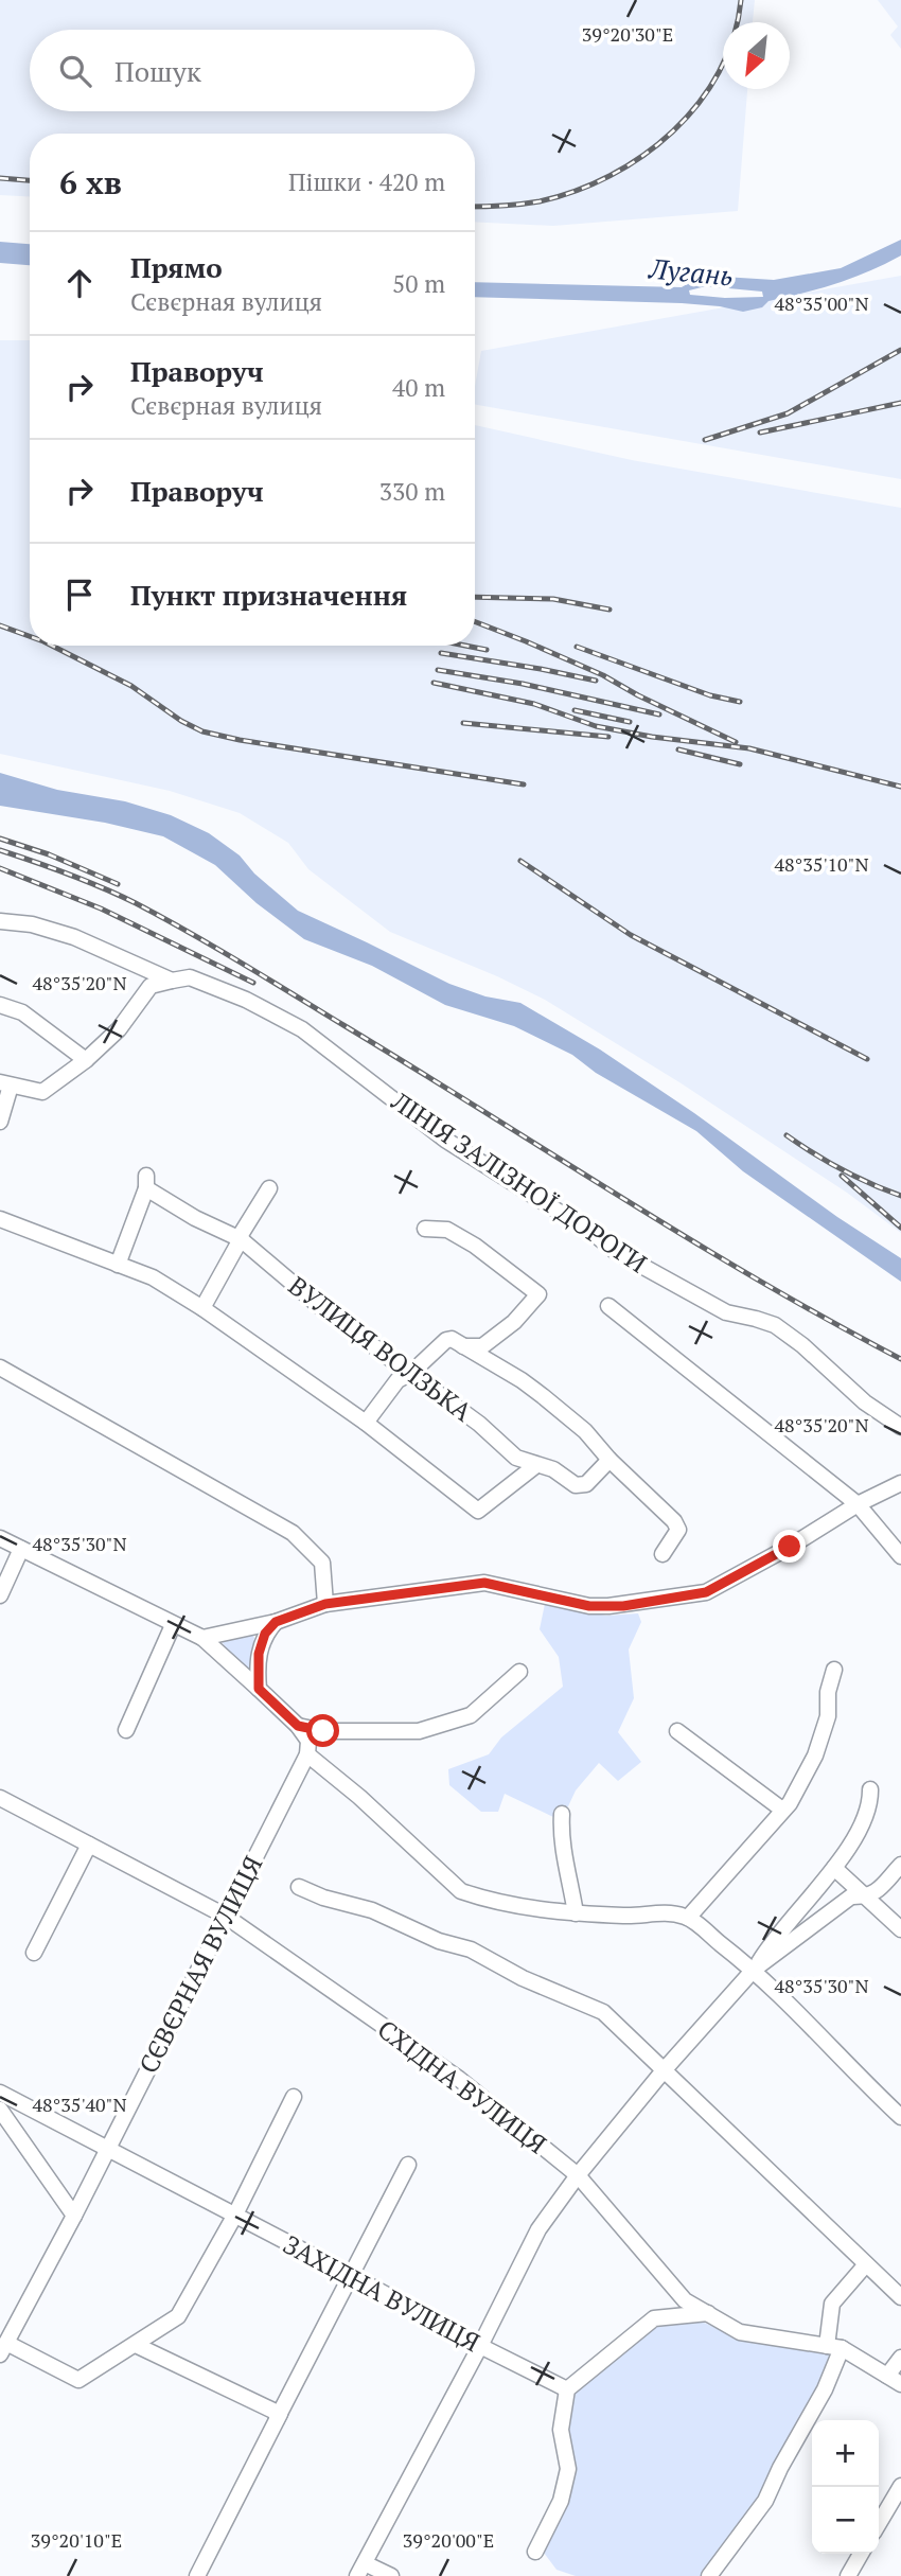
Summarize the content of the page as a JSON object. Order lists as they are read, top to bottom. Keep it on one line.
{"streets":{"street":["ЛІНІЯ ЗАЛІЗНОЇ ДОРОГИ","ВУЛИЦЯ ВОЛЗЬКА","СЄВЄРНАЯ ВУЛИЦЯ","СХІДНА ВУЛИЦЯ","ЗАХІДНА ВУЛИЦЯ"]},"crossings":[["СЄВЄРНАЯ ВУЛИЦЯ","СХІДНА ВУЛИЦЯ"],["СЄВЄРНАЯ ВУЛИЦЯ","ЗАХІДНА ВУЛИЦЯ"]],"water":["Лугань"],"north":"bottom left","page":{"search":"Пошук","heading":["6 хв","Пішки · 420 m"],"list":[["Прямо","Сєвєрная вулиця","50 m"],["Праворуч","Сєвєрная вулиця","40 m"],["Праворуч","330 m"],"Пункт призначення"],"map_buttons":["+","−"]},"coordinates":["39°20'30\"E","48°35'00\"N","48°35'10\"N","48°35'20\"N","48°35'30\"N","48°35'40\"N","39°20'10\"E","39°20'00\"E"]}
